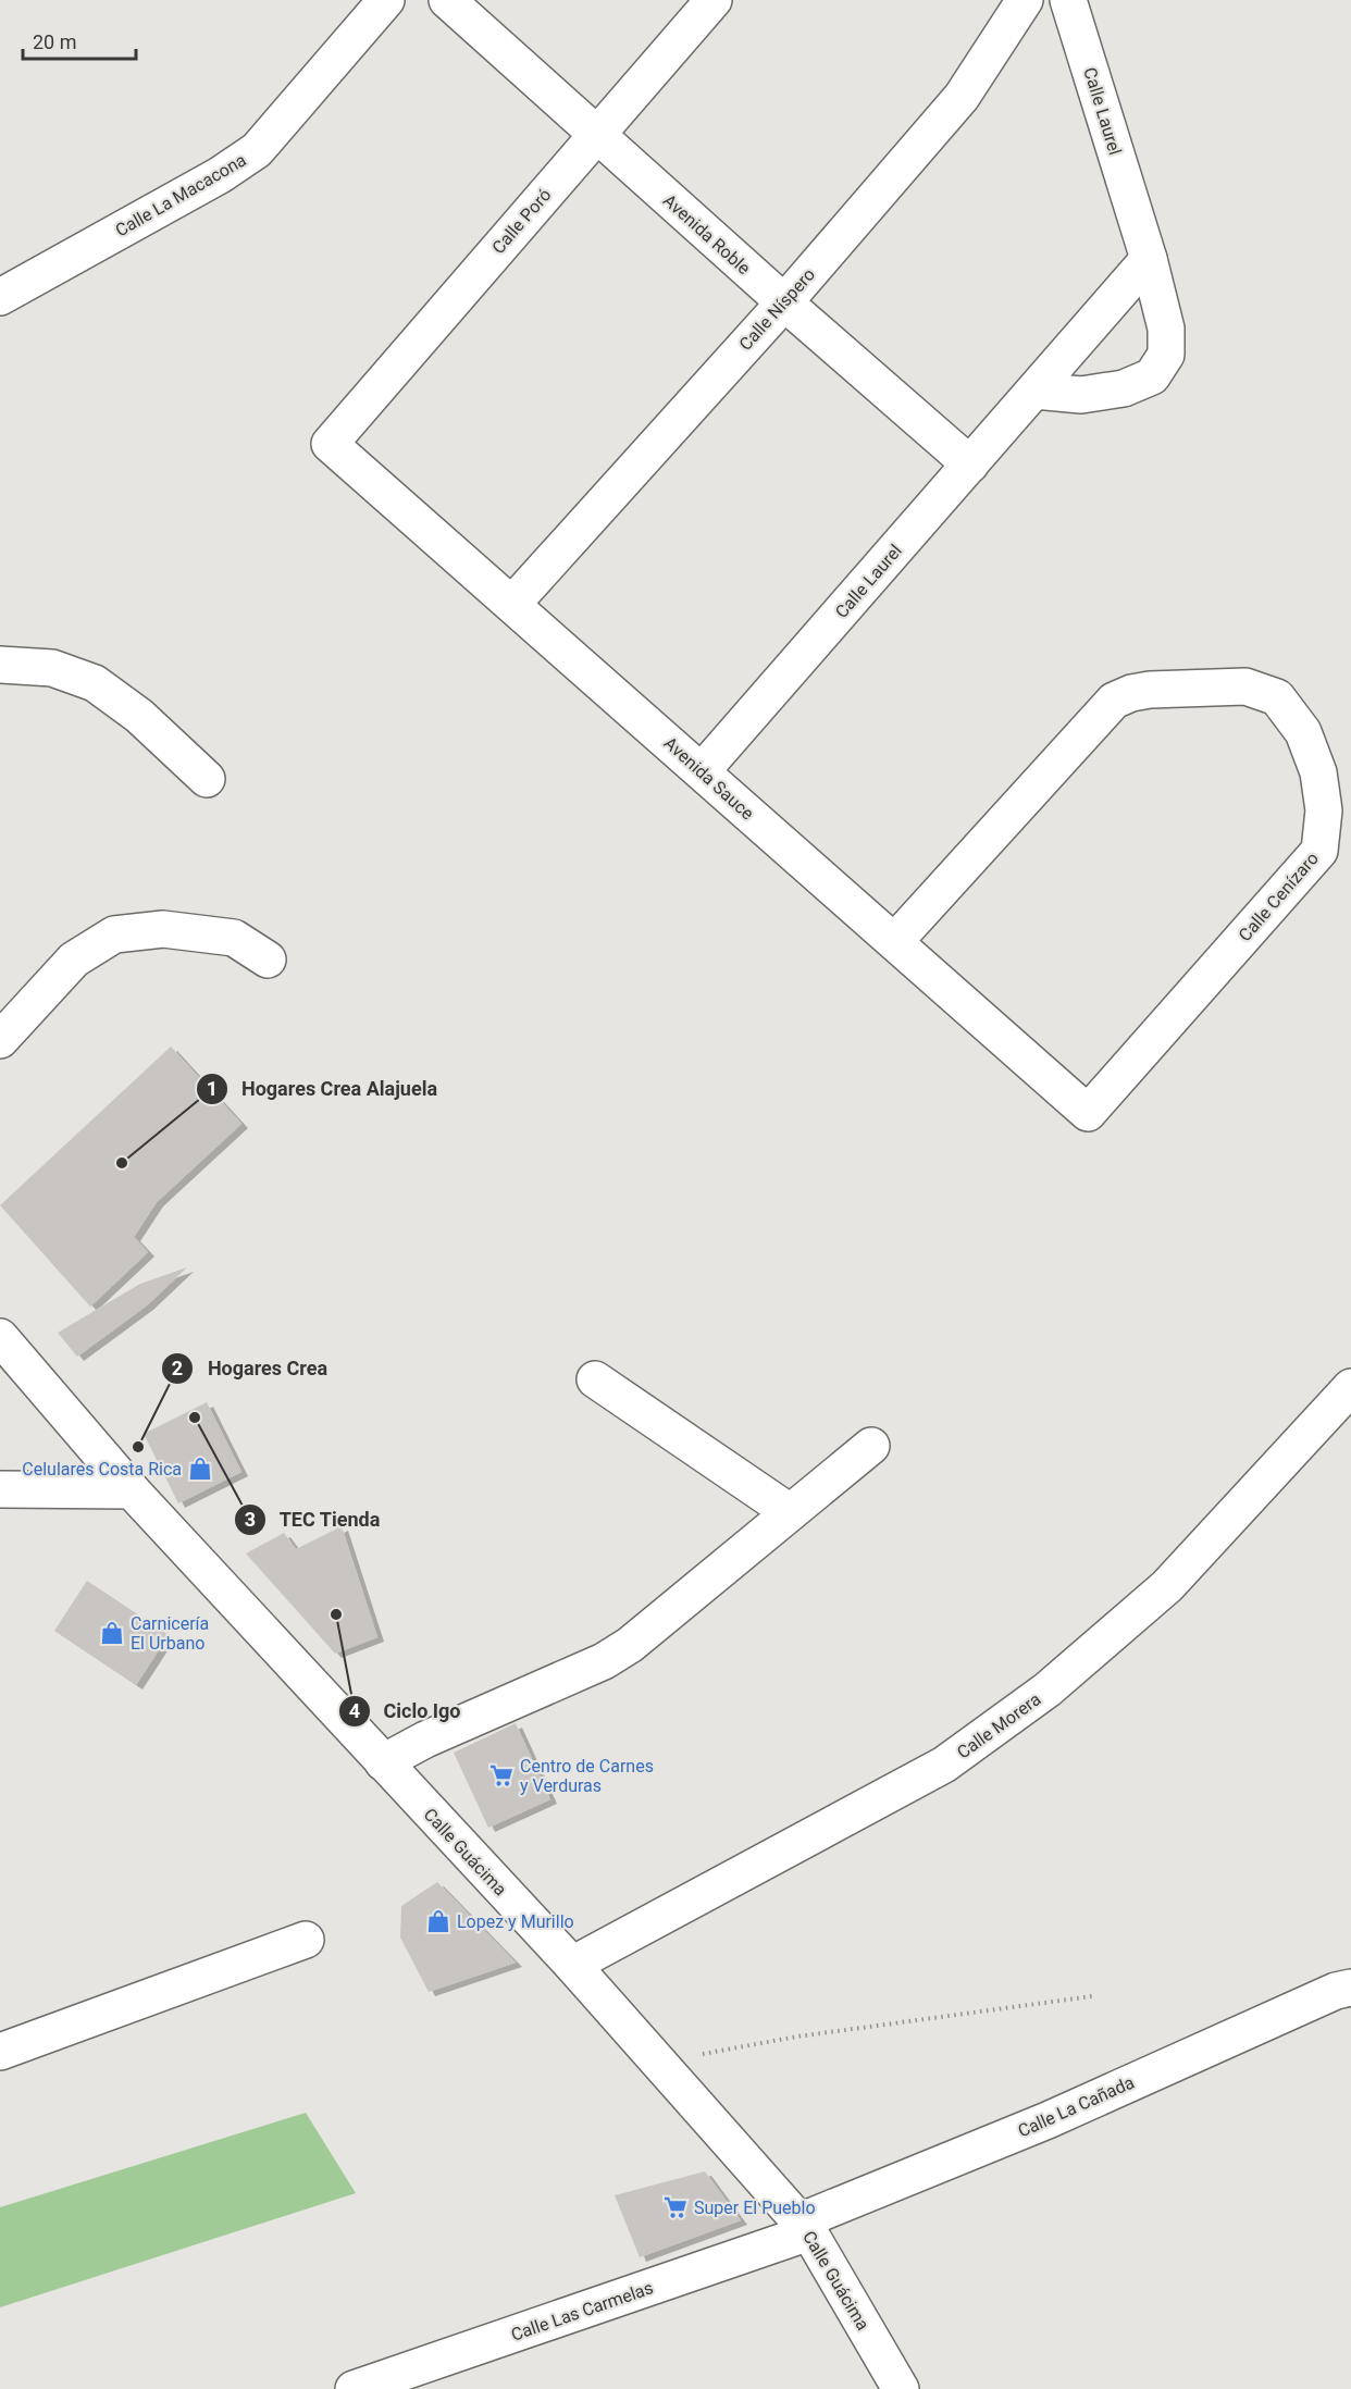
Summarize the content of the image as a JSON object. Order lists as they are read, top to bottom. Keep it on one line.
{"streets":{"street":["Calle Laurel","Calle La Macacona","Calle Poró","Avenida Roble","Calle Níspero","Avenida Sauce","Calle Cenízaro","Calle Morera","Calle Guácima","Calle La Cañada","Calle Las Carmelas"]},"crossings":[["Calle Laurel","Avenida Roble"],["Calle Laurel","Avenida Sauce"],["Calle Poró","Avenida Roble"],["Calle Poró","Avenida Sauce"],["Avenida Roble","Calle Níspero"],["Calle Níspero","Avenida Sauce"],["Avenida Sauce","Calle Cenízaro"],["Calle Morera","Calle Guácima"],["Calle Guácima","Calle La Cañada"],["Calle Guácima","Calle Las Carmelas"],["Calle La Cañada","Calle Las Carmelas"]],"places":{"other":["Hogares Crea Alajuela","TEC Tienda","Hogares Crea","Ciclo Igo"],"shop":["Celulares Costa Rica","Carnicería El Urbano","Lopez y Murillo"],"supermarket":["Centro de Carnes y Verduras","Super El Pueblo"]},"scale_bar":"20 m"}
